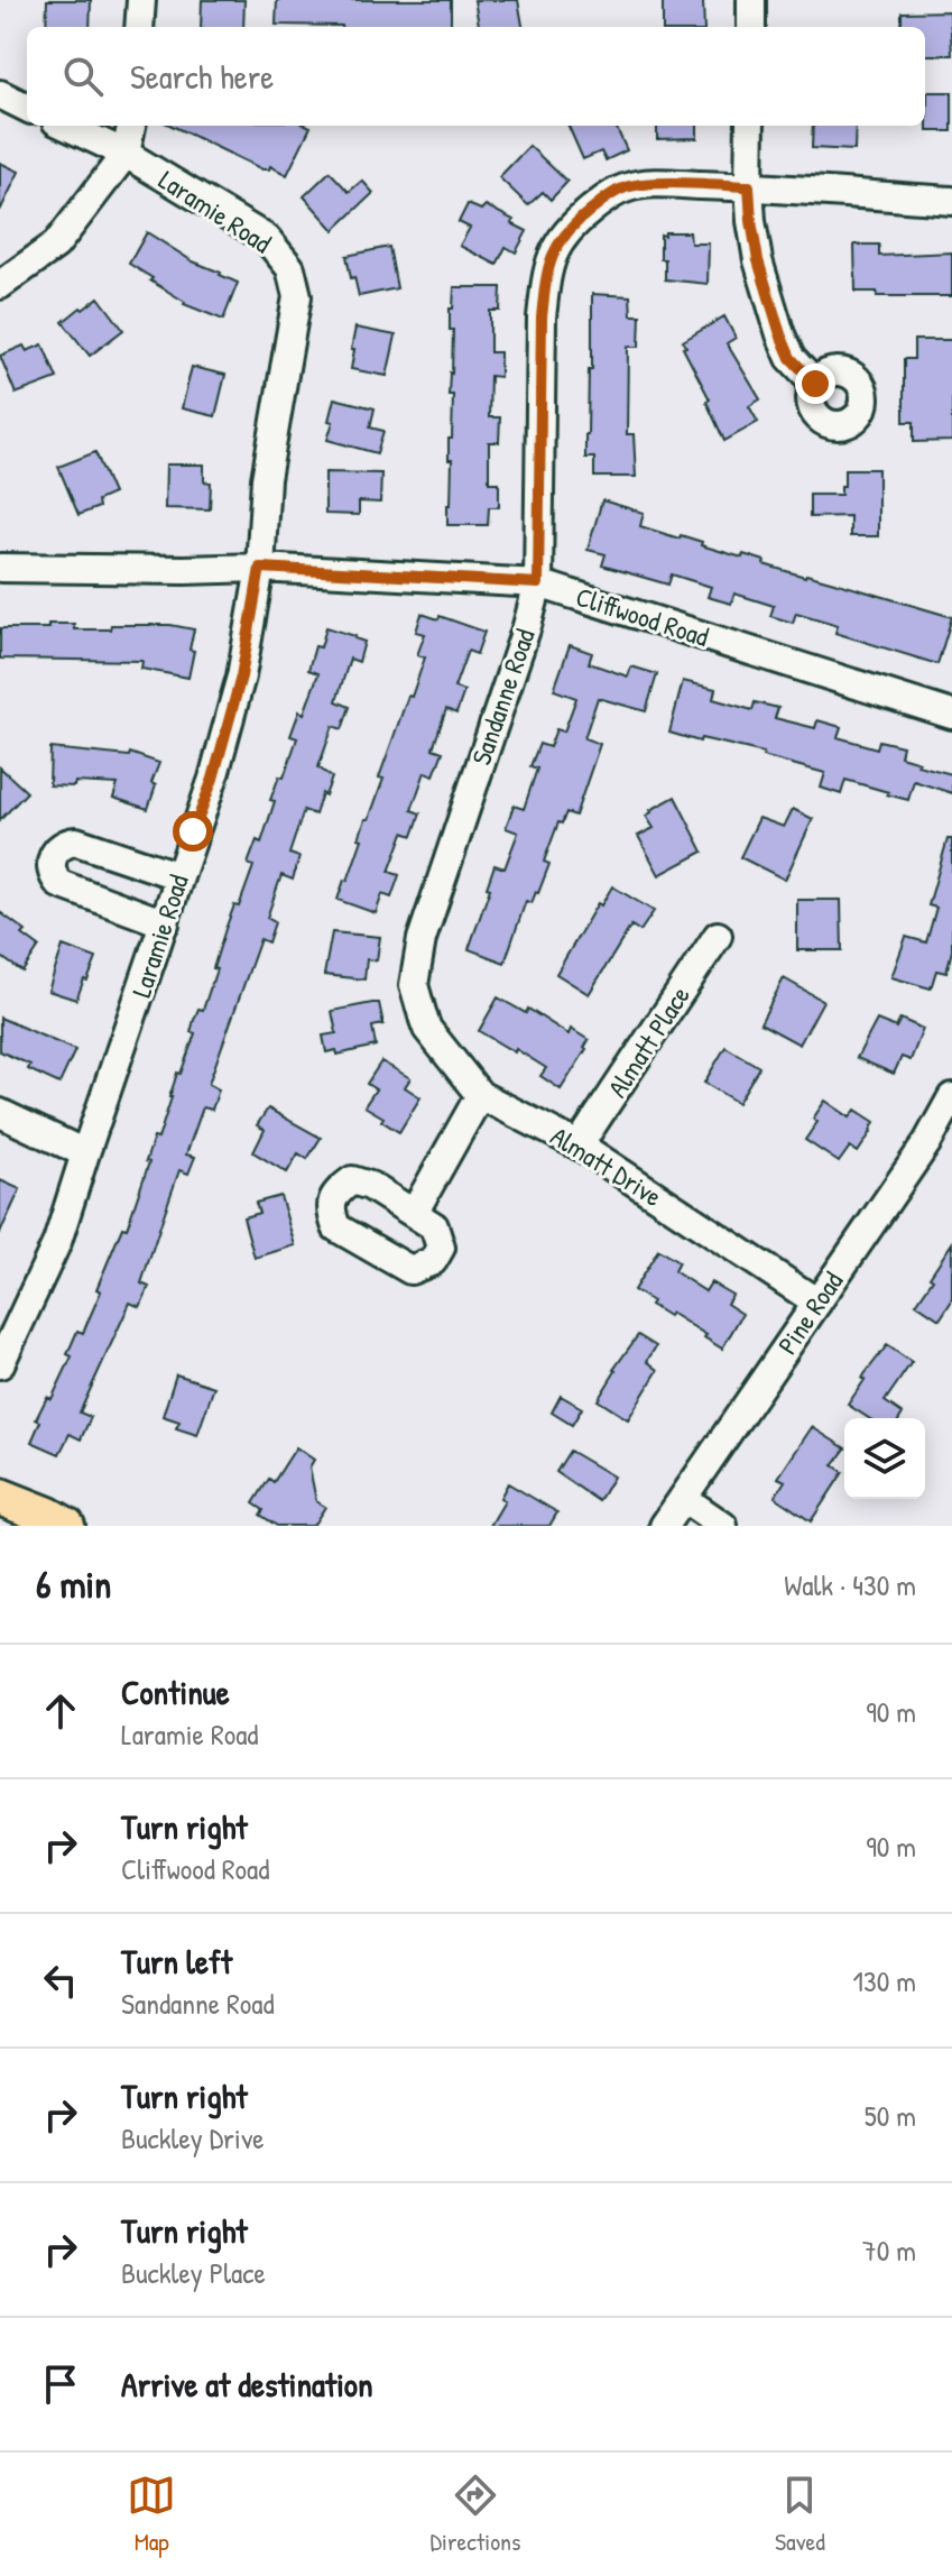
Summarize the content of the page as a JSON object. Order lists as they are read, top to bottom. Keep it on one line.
{"streets":{"street":["Laramie Road","Cliffwood Road","Sandanne Road","Almatt Place","Almatt Drive","Pine Road"]},"crossings":[["Laramie Road","Cliffwood Road"],["Cliffwood Road","Sandanne Road"],["Sandanne Road","Almatt Drive"],["Almatt Place","Almatt Drive"],["Almatt Drive","Pine Road"]],"page":{"search":"Search here","heading":["6 min","Walk · 430 m"],"list":[["Continue","Laramie Road","90 m"],["Turn right","Cliffwood Road","90 m"],["Turn left","Sandanne Road","130 m"],["Turn right","Buckley Drive","50 m"],["Turn right","Buckley Place","70 m"],"Arrive at destination"],"nav":["Map","Directions","Saved"]}}
